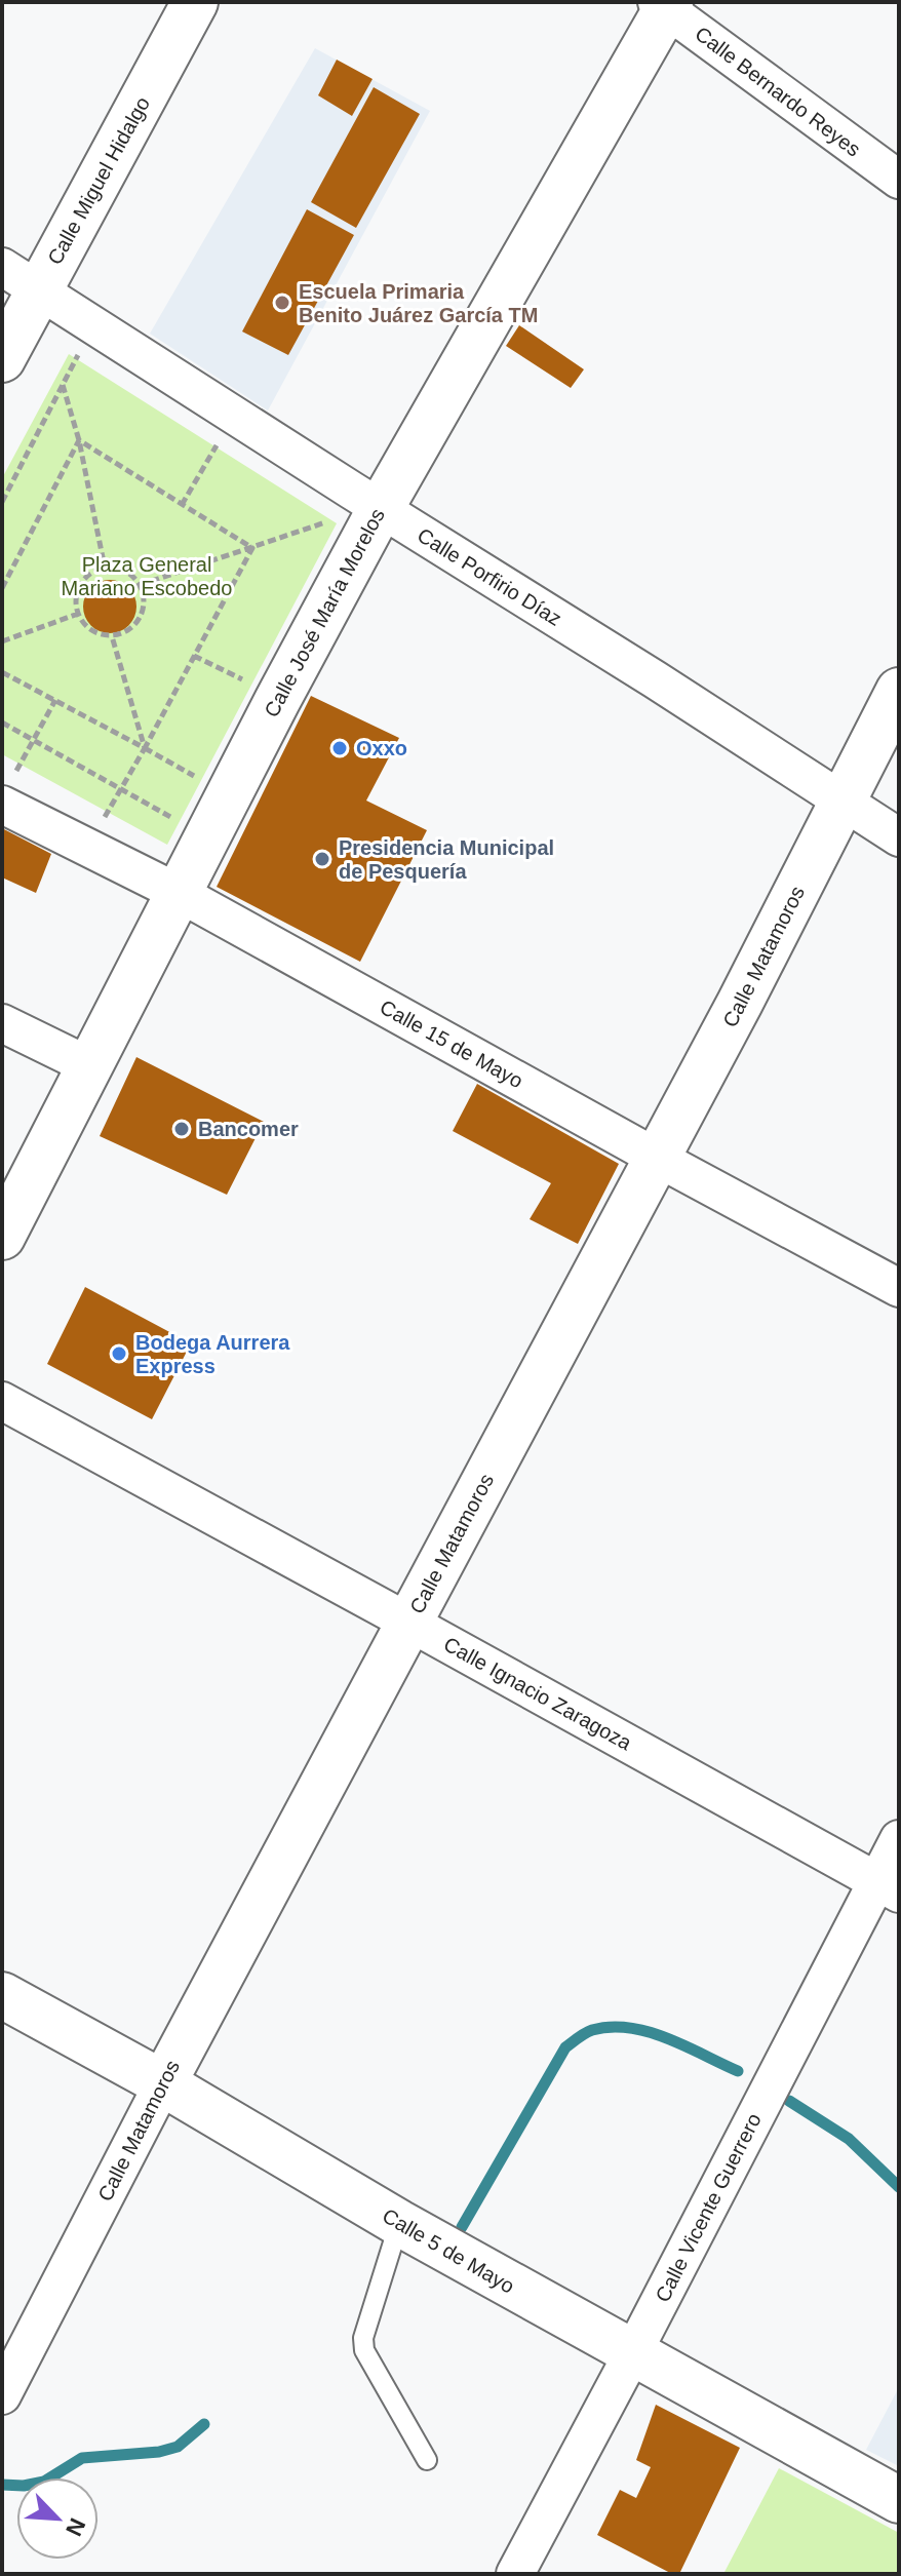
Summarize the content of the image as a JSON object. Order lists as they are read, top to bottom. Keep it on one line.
{"streets":{"street":["Calle Bernardo Reyes","Calle Miguel Hidalgo","Calle Porfirio Díaz","Calle José María Morelos","Calle Matamoros","Calle 15 de Mayo","Calle Ignacio Zaragoza","Calle Vicente Guerrero","Calle 5 de Mayo"]},"crossings":[["Calle Bernardo Reyes","Calle José María Morelos"],["Calle Miguel Hidalgo","Calle Porfirio Díaz"],["Calle Porfirio Díaz","Calle José María Morelos"],["Calle Porfirio Díaz","Calle Matamoros"],["Calle José María Morelos","Calle 15 de Mayo"],["Calle Matamoros","Calle 15 de Mayo"],["Calle Matamoros","Calle Ignacio Zaragoza"],["Calle Matamoros","Calle 5 de Mayo"],["Calle Ignacio Zaragoza","Calle Vicente Guerrero"],["Calle Vicente Guerrero","Calle 5 de Mayo"]],"parks":["Plaza General Mariano Escobedo"],"places":["Escuela Primaria Benito Juárez García TM","Oxxo","Presidencia Municipal de Pesquería","Bancomer","Bodega Aurrera Express"],"north":"bottom right"}
